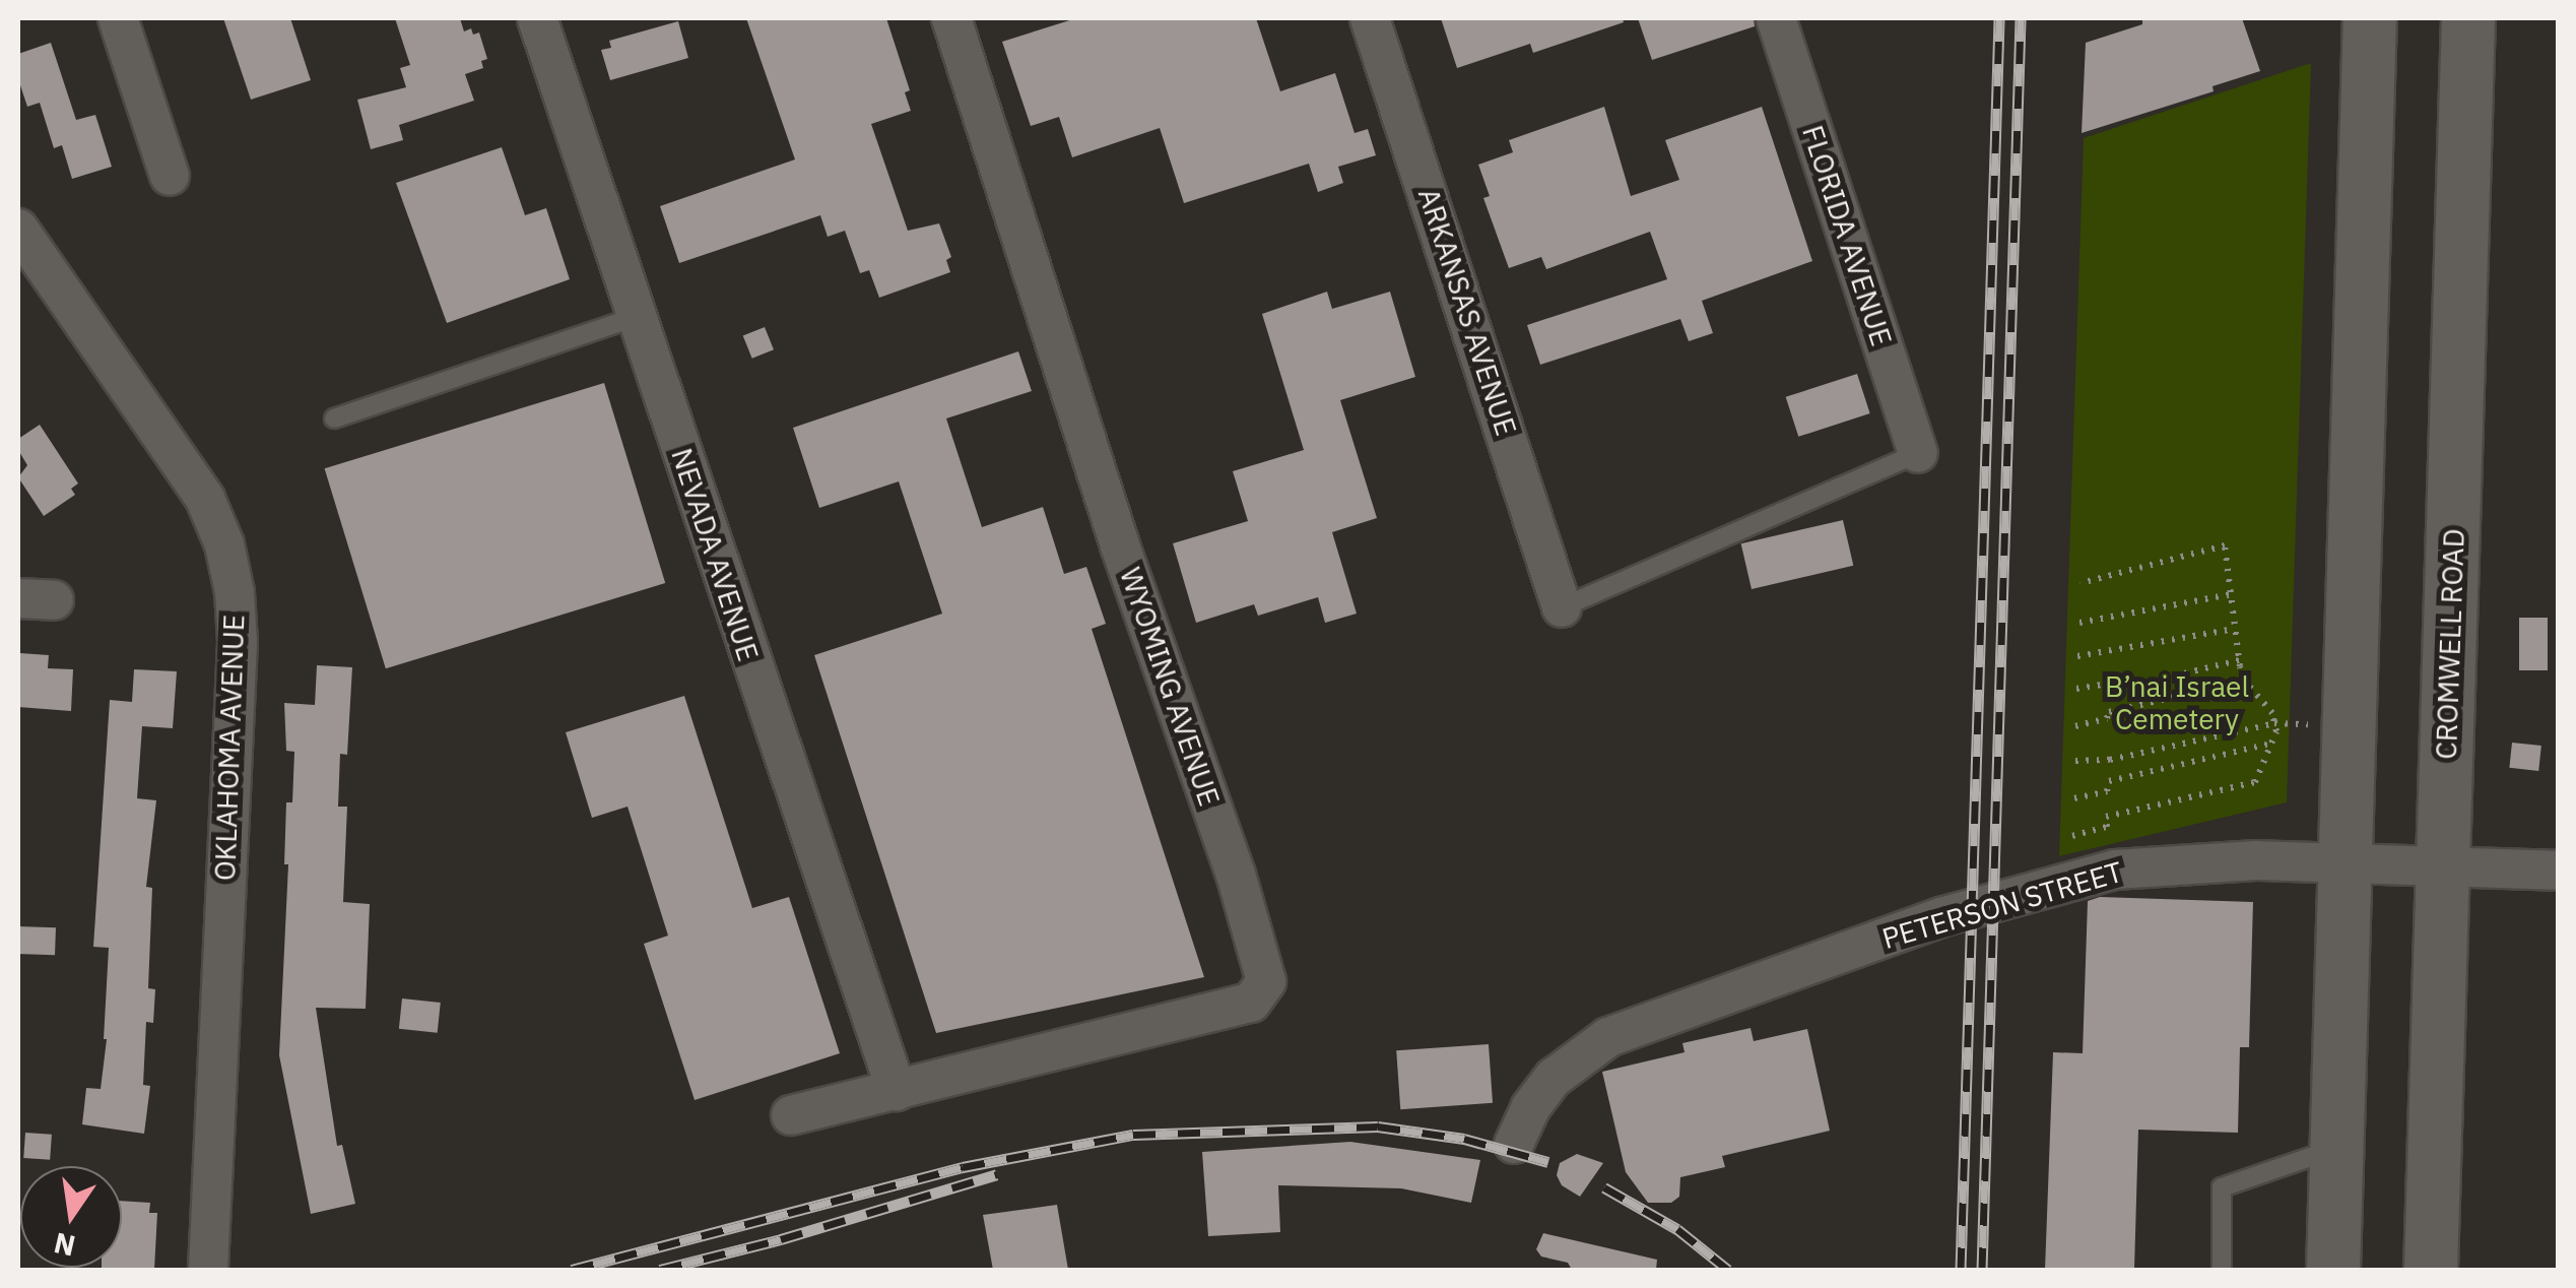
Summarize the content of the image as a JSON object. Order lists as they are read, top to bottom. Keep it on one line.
{"streets":{"street":["FLORIDA AVENUE","ARKANSAS AVENUE","NEVADA AVENUE","CROMWELL ROAD","WYOMING AVENUE","OKLAHOMA AVENUE","PETERSON STREET"]},"crossings":[["NEVADA AVENUE","WYOMING AVENUE"],["CROMWELL ROAD","PETERSON STREET"]],"parks":["B’nai Israel Cemetery"],"north":"bottom"}
